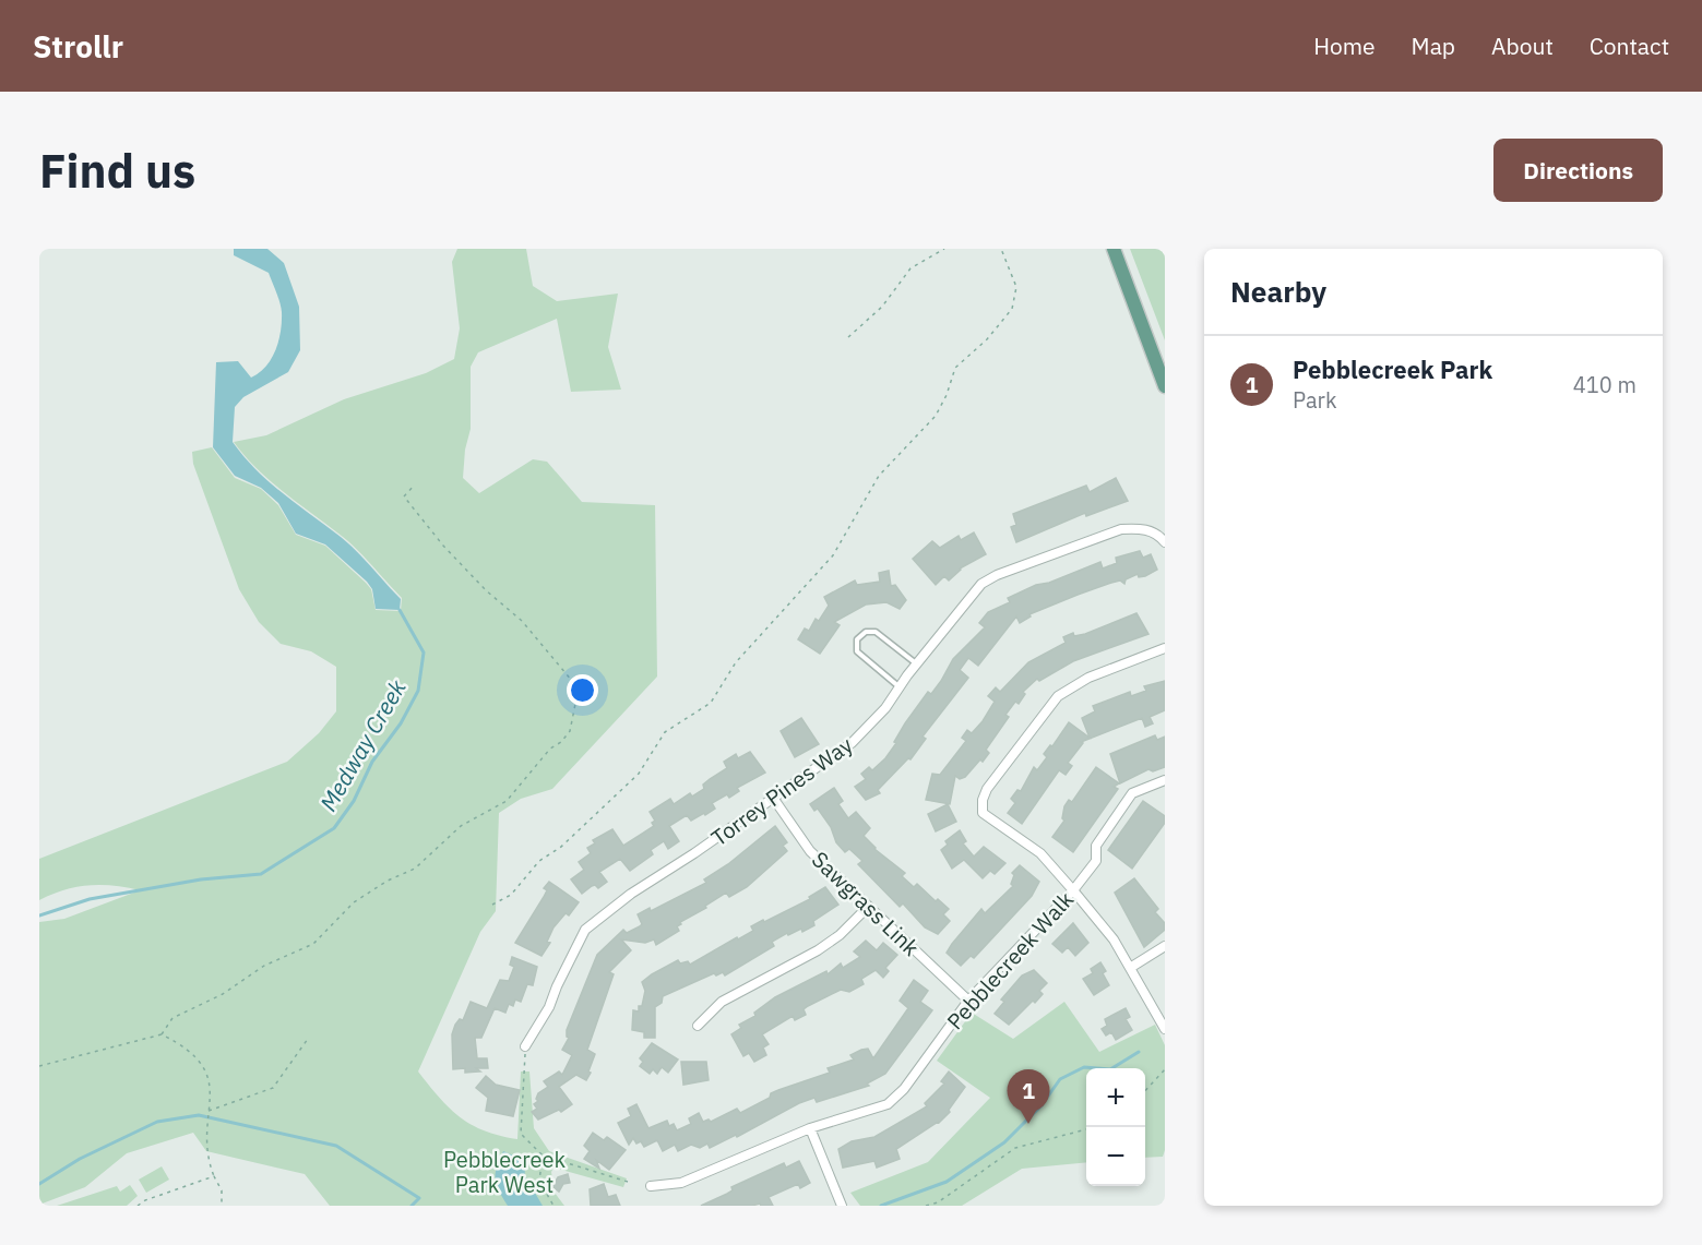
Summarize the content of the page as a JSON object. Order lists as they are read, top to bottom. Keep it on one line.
{"streets":{"street":["Torrey Pines Way","Sawgrass Link","Pebblecreek Walk"]},"crossings":[["Torrey Pines Way","Sawgrass Link"],["Sawgrass Link","Pebblecreek Walk"]],"water":["Medway Creek"],"parks":["Pebblecreek Park West"],"page":{"header":"Strollr","nav":["Home","Map","About","Contact"],"buttons":"Directions","title":"Find us","heading":"Nearby","list":[{"mark":"1","name":"Pebblecreek Park","note":"Park","value":"410 m"}],"map_buttons":["+","−"],"pins":"1"}}
